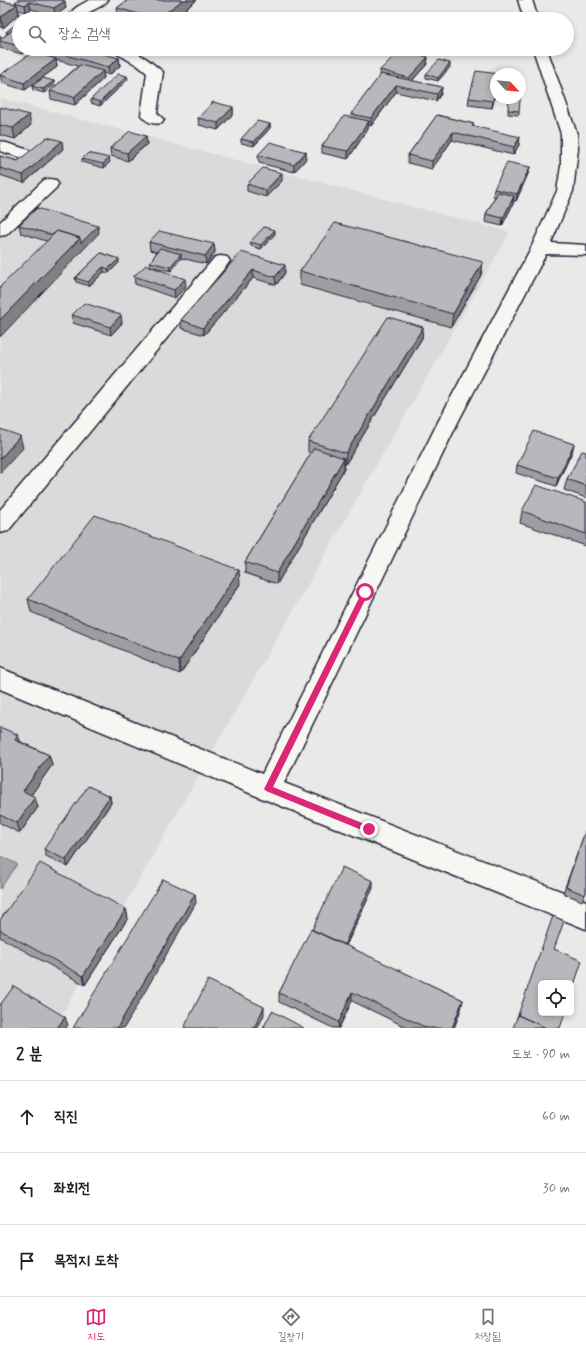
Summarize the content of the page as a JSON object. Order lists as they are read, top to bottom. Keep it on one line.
{"north":"bottom right","page":{"search":"장소 검색","heading":["2 분","도보 · 90 m"],"list":[["직진","60 m"],["좌회전","30 m"],"목적지 도착"],"nav":["지도","길찾기","저장됨"]}}
